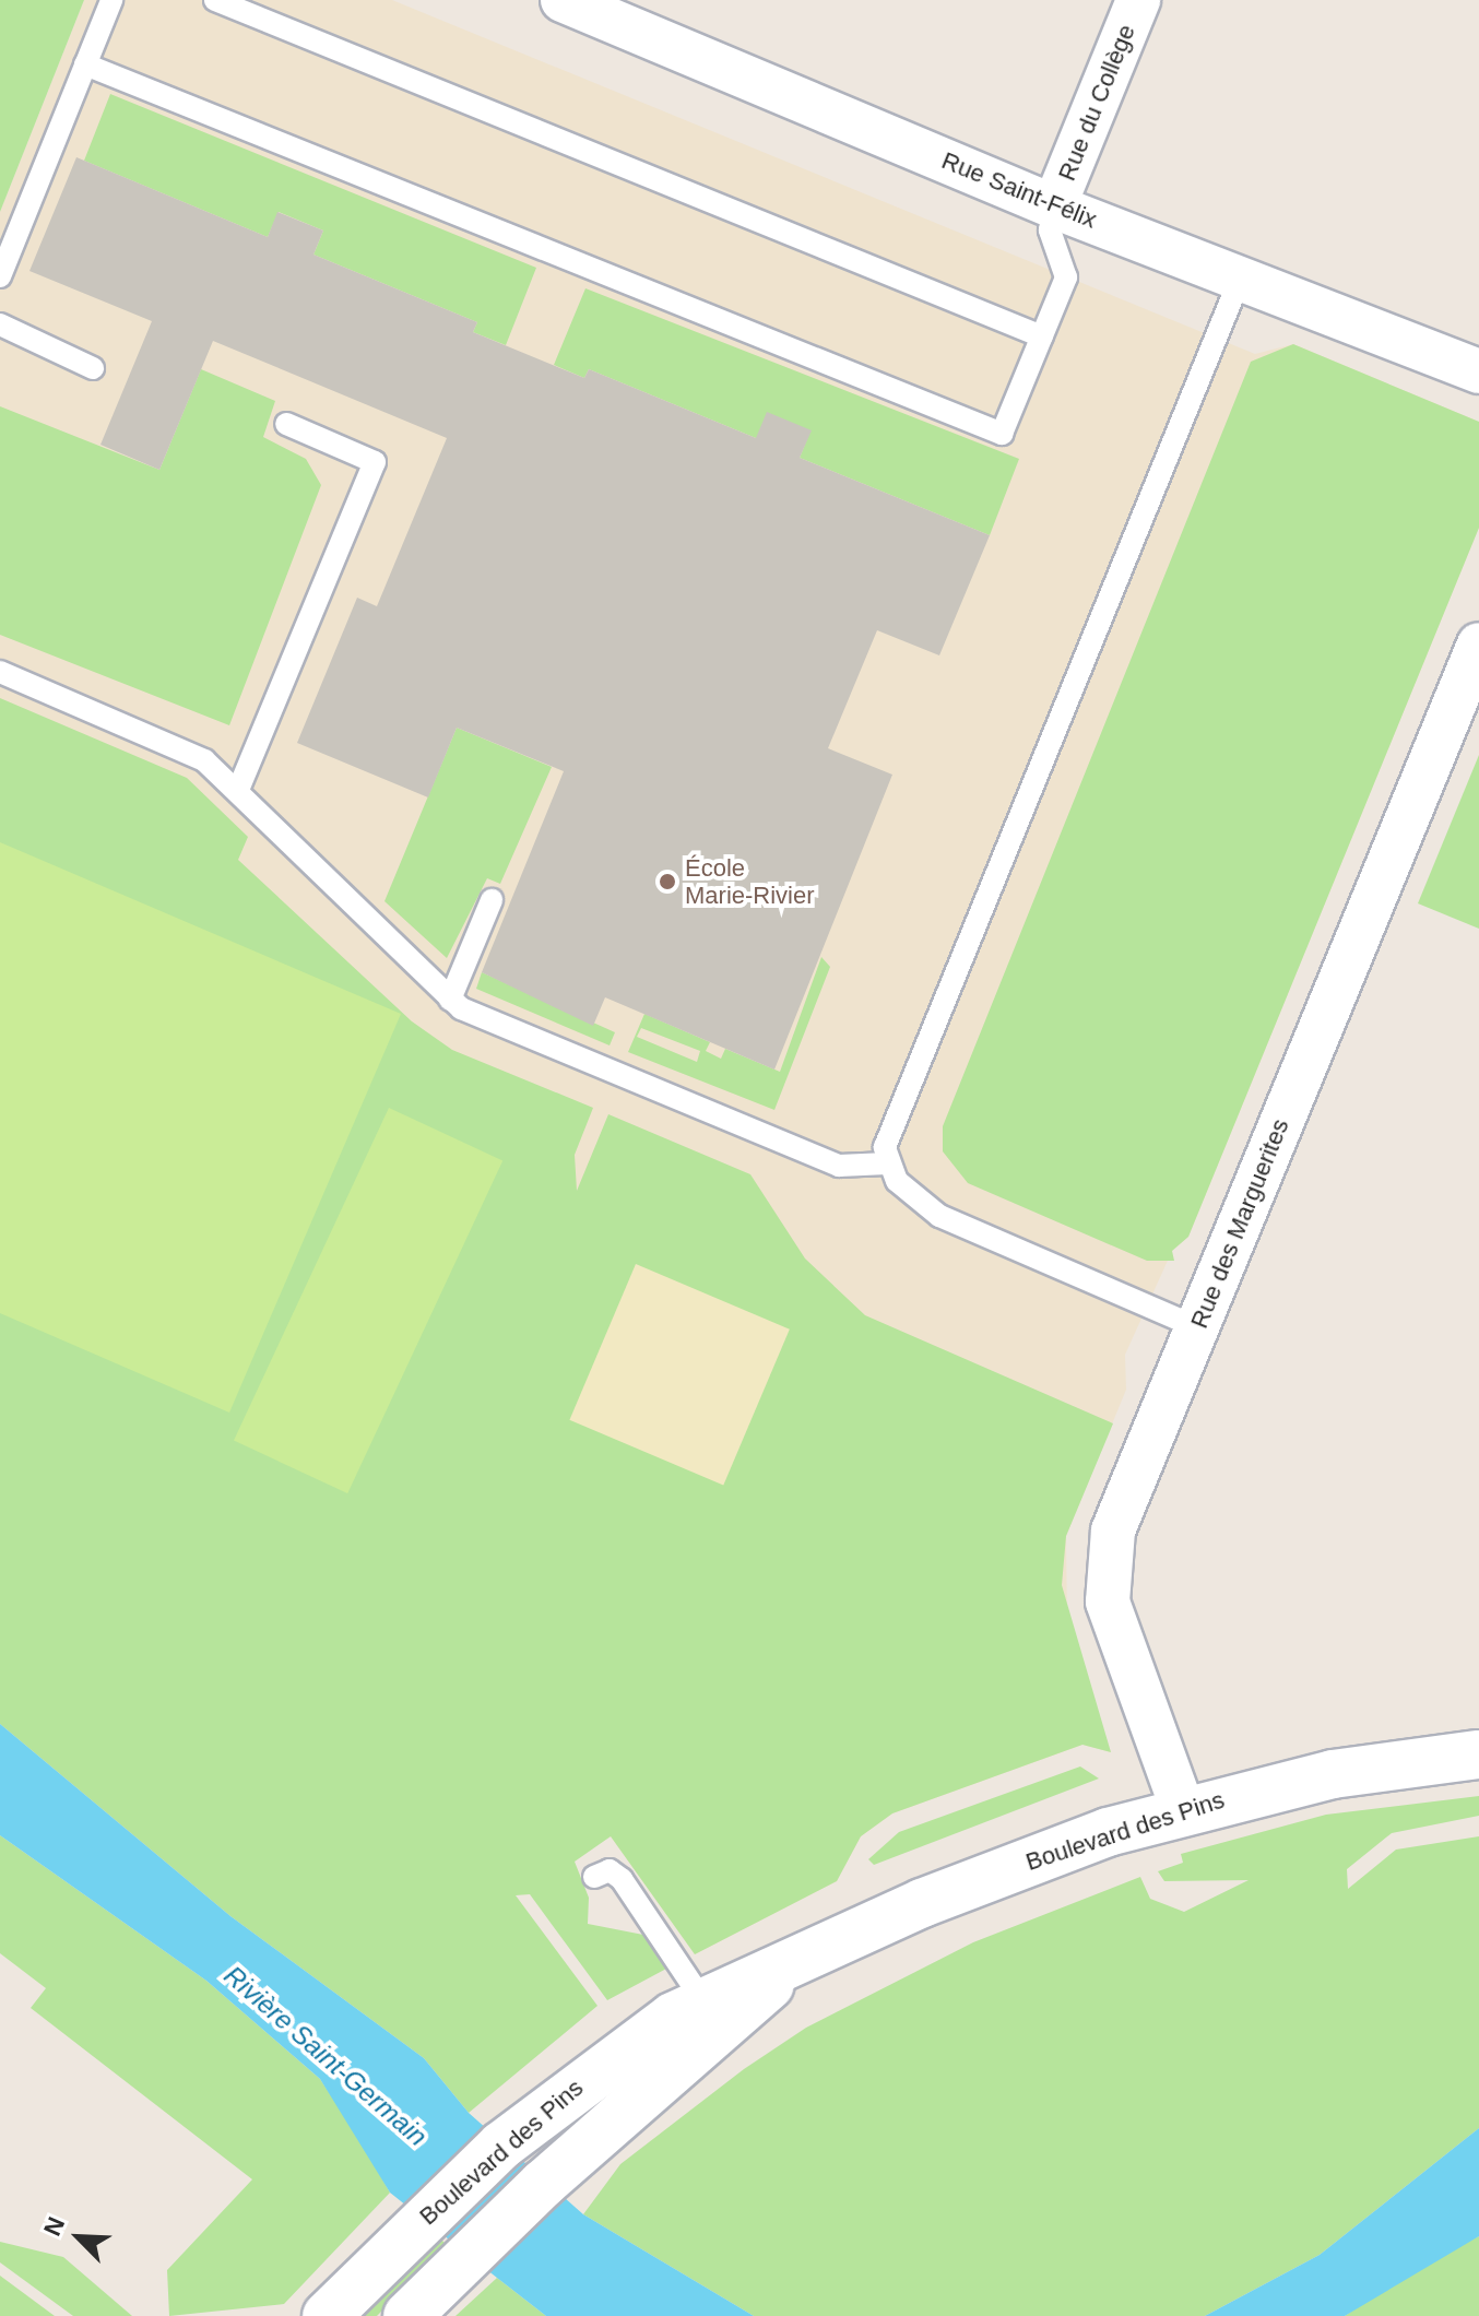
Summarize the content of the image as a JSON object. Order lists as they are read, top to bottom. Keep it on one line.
{"streets":{"street":["Rue du Collège","Rue Saint-Félix","Rue des Marguerites","Boulevard des Pins"]},"crossings":[["Rue du Collège","Rue Saint-Félix"],["Rue des Marguerites","Boulevard des Pins"]],"water":["Rivière Saint-Germain"],"places":["École Marie-Rivier"],"north":"top left"}
